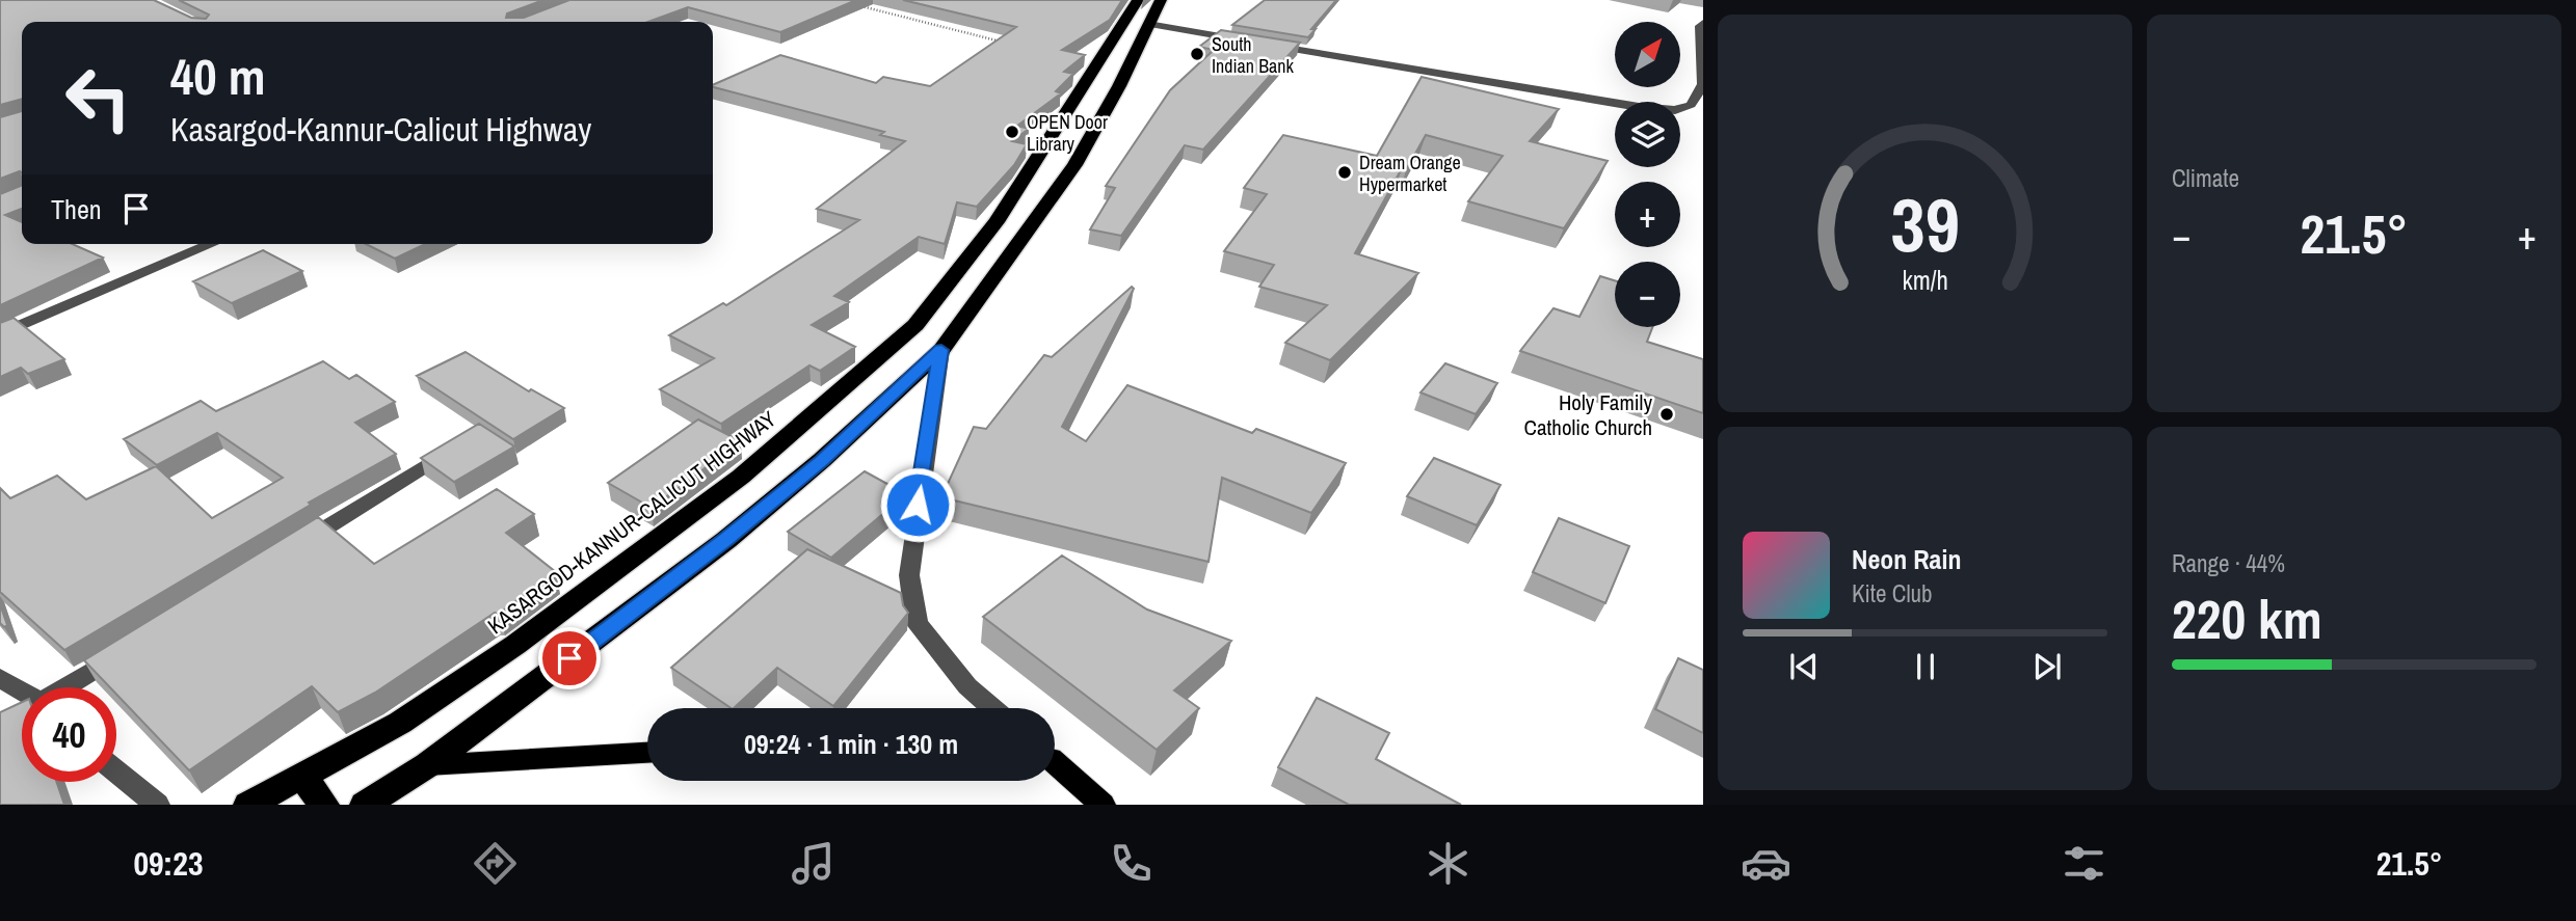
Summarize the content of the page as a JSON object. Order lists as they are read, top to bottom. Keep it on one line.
{"streets":{"highway":["KASARGOD-KANNUR-CALICUT HIGHWAY"]},"places":["South Indian Bank","OPEN Door Library","Dream Orange Hypermarket","Holy Family Catholic Church"],"north":"top right","page":{"tile":["Climate",["Range · 44%","220 km"]],"map_buttons":["+","−"],"turn":["40 m","Kasargod-Kannur-Calicut Highway"],"then":"Then","heat":["−","21.5°","+"],"song":["Neon Rain","Kite Club"],"limit":"40","trip":"09:24 · 1 min · 130 m","tabs":["09:23","21.5°"],"gauge":["39","km/h"]}}
